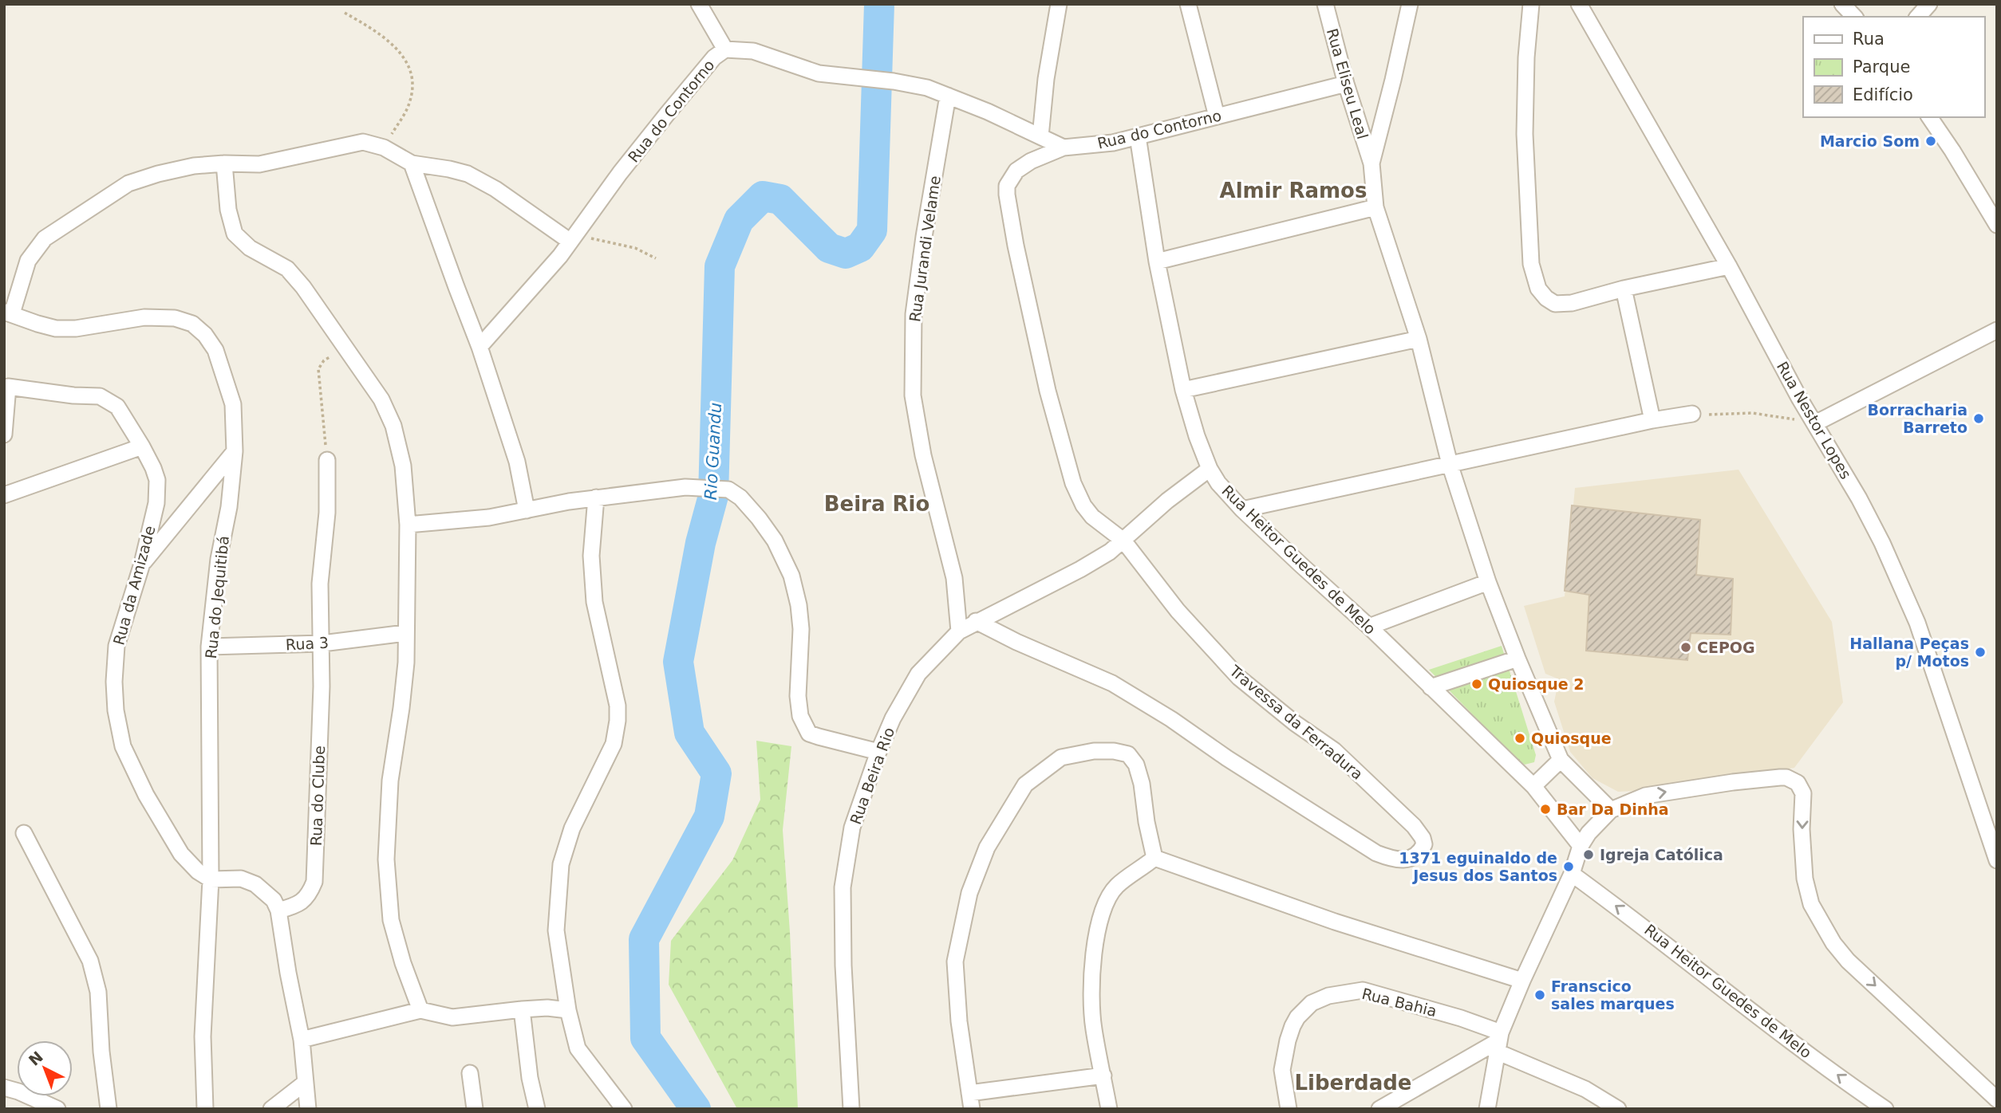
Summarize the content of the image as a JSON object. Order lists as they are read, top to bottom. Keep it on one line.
{"streets":{"street":["Rua Eliseu Leal","Rua do Contorno","Rua Jurandi Velame","Rua Nestor Lopes","Rua Heitor Guedes de Melo","Rua da Amizade","Rua do Jequitibá","Rua 3","Travessa da Ferradura","Rua Beira Rio","Rua do Clube","Rua Bahia"]},"crossings":[["Rua Eliseu Leal","Rua do Contorno"],["Rua do Contorno","Rua Jurandi Velame"],["Rua do Contorno","Rua Heitor Guedes de Melo"],["Rua do Contorno","Travessa da Ferradura"],["Rua Jurandi Velame","Rua Beira Rio"],["Rua Heitor Guedes de Melo","Rua Beira Rio"],["Rua da Amizade","Rua do Jequitibá"],["Rua do Jequitibá","Rua 3"],["Rua 3","Rua do Clube"],["Travessa da Ferradura","Rua Beira Rio"]],"districts":["Almir Ramos","Beira Rio","Liberdade"],"water":["Rio Guandu"],"places":["Marcio Som","Borracharia Barreto","CEPOG","Hallana Peças p/ Motos","Quiosque 2","Quiosque","Bar Da Dinha","Igreja Católica","1371 eguinaldo de Jesus dos Santos","Franscico sales marques"],"legend":["Rua","Parque","Edifício"],"north":"top left"}
